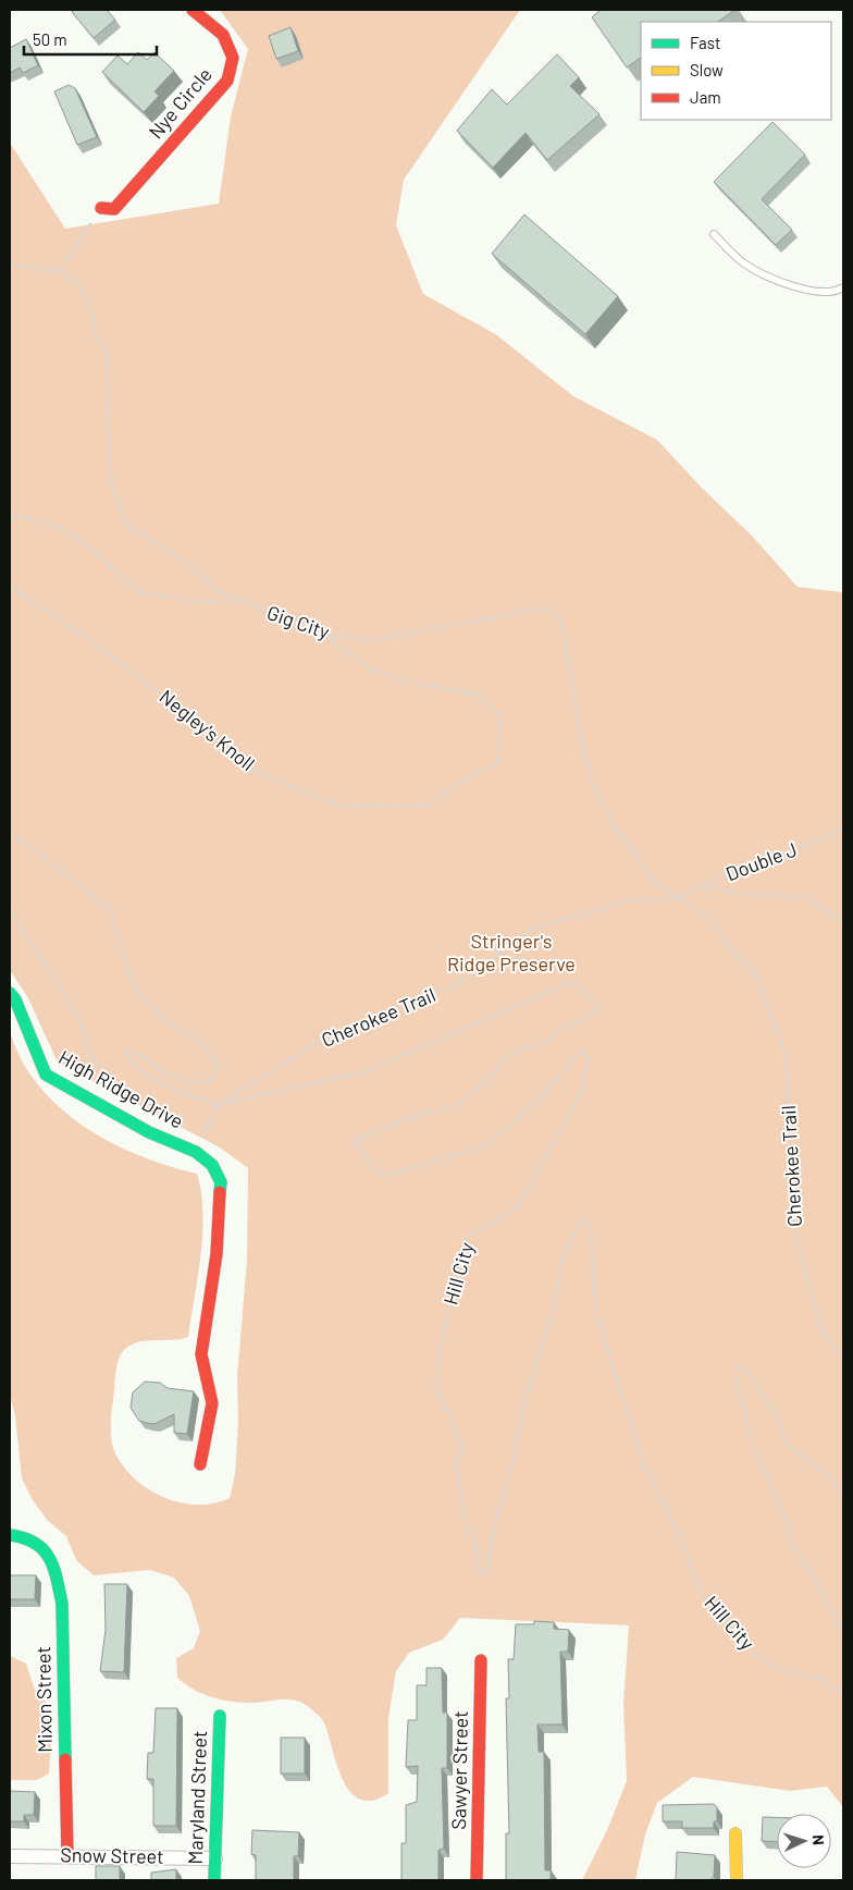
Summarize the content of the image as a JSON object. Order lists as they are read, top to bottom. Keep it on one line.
{"streets":{"street":["Nye Circle","High Ridge Drive","Mixon Street","Sawyer Street","Maryland Street","Snow Street"],"path":["Gig City","Negley's Knoll","Double J","Cherokee Trail","Hill City"]},"crossings":[["Gig City","Negley's Knoll"],["Gig City","Double J"],["Gig City","Cherokee Trail"],["Double J","Cherokee Trail"],["Cherokee Trail","Hill City"],["Mixon Street","Snow Street"],["Maryland Street","Snow Street"]],"parks":["Stringer's Ridge Preserve"],"legend":["Fast","Slow","Jam"],"scale_bar":"50 m","north":"right"}
